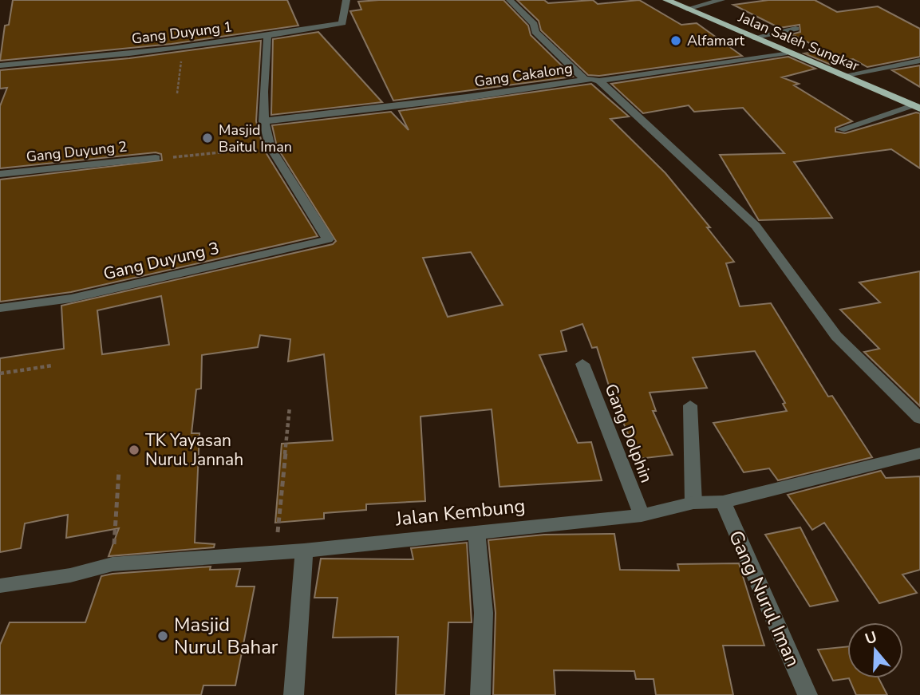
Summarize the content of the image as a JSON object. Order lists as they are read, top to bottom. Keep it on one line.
{"streets":{"highway":["Jalan Saleh Sungkar"],"street":["Gang Duyung 1","Gang Cakalong","Gang Duyung 2","Gang Duyung 3","Gang Dolphin","Jalan Kembung","Gang Nurul Iman"]},"crossings":[["Jalan Saleh Sungkar","Gang Cakalong"],["Gang Dolphin","Jalan Kembung"],["Jalan Kembung","Gang Nurul Iman"]],"places":["Alfamart","Masjid Baitul Iman","TK Yayasan Nurul Jannah","Masjid Nurul Bahar"],"north":"top"}
